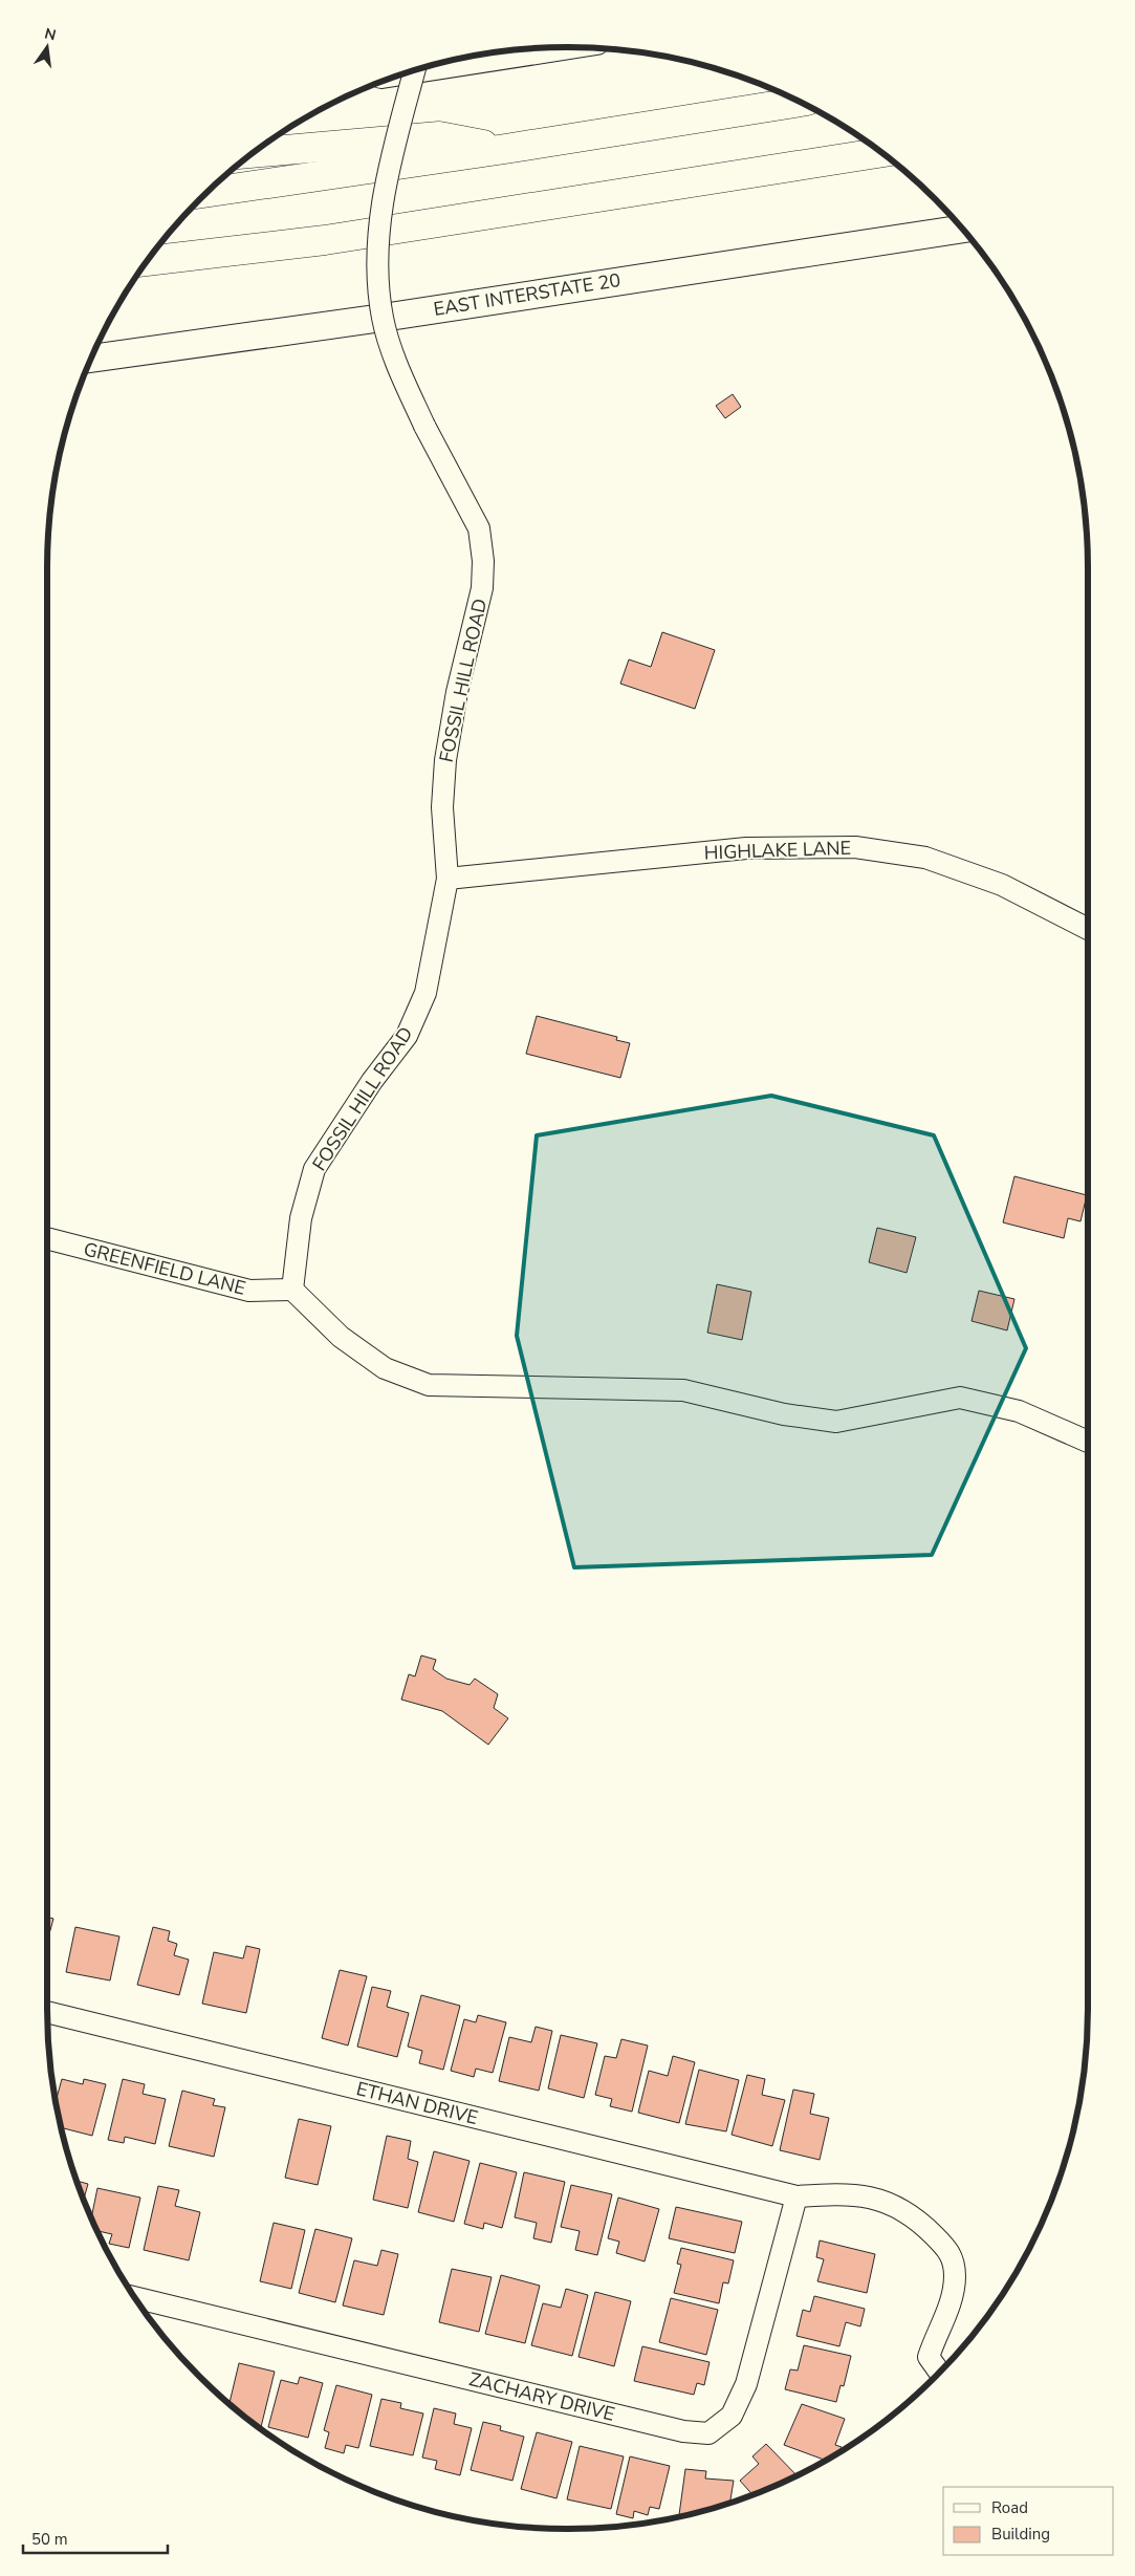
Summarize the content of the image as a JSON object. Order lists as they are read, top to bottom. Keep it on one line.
{"streets":{"main road":["EAST INTERSTATE 20"],"street":["FOSSIL HILL ROAD","HIGHLAKE LANE","GREENFIELD LANE","ETHAN DRIVE","ZACHARY DRIVE"]},"crossings":[["EAST INTERSTATE 20","FOSSIL HILL ROAD"],["FOSSIL HILL ROAD","HIGHLAKE LANE"],["FOSSIL HILL ROAD","GREENFIELD LANE"],["ETHAN DRIVE","ZACHARY DRIVE"]],"legend":["Road","Building"],"scale_bar":"50 m","north":"top"}
